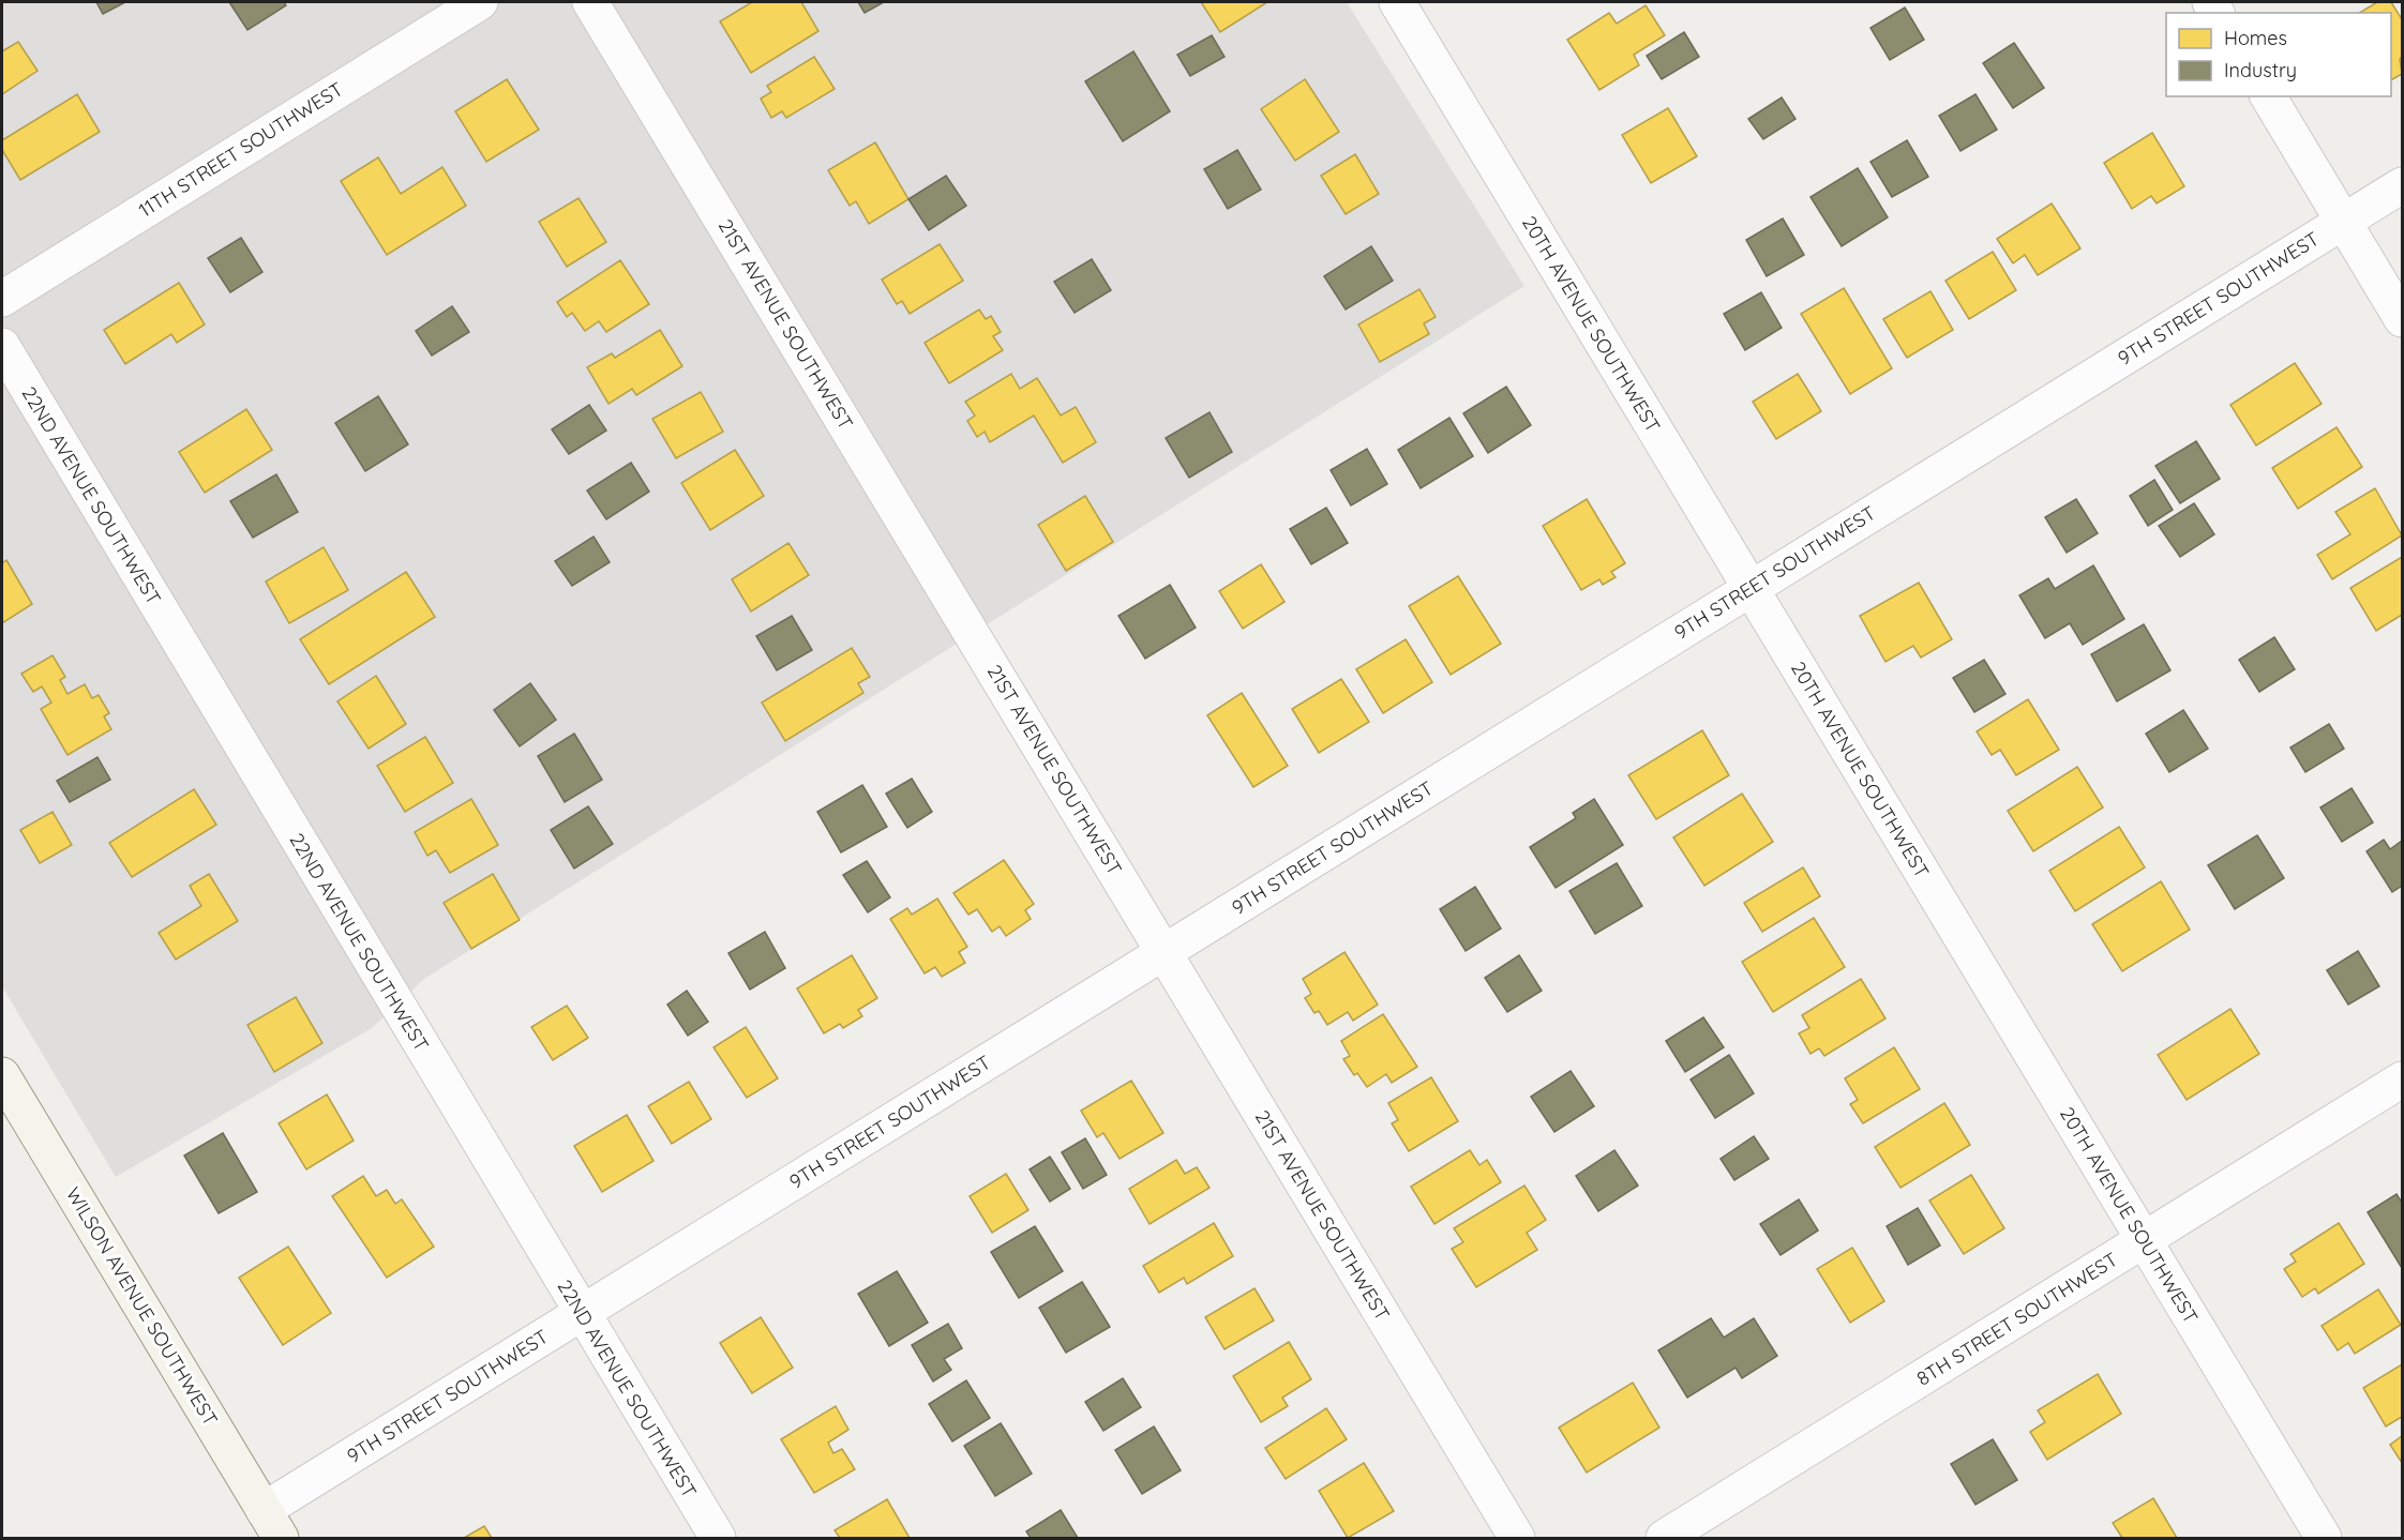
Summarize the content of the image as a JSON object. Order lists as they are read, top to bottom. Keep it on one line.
{"streets":{"main road":["WILSON AVENUE SOUTHWEST"],"street":["11TH STREET SOUTHWEST","9TH STREET SOUTHWEST","21ST AVENUE SOUTHWEST","20TH AVENUE SOUTHWEST","22ND AVENUE SOUTHWEST","8TH STREET SOUTHWEST"]},"crossings":[["9TH STREET SOUTHWEST","21ST AVENUE SOUTHWEST"],["9TH STREET SOUTHWEST","20TH AVENUE SOUTHWEST"],["9TH STREET SOUTHWEST","22ND AVENUE SOUTHWEST"],["9TH STREET SOUTHWEST","WILSON AVENUE SOUTHWEST"],["20TH AVENUE SOUTHWEST","8TH STREET SOUTHWEST"]],"legend":["Homes","Industry"]}
